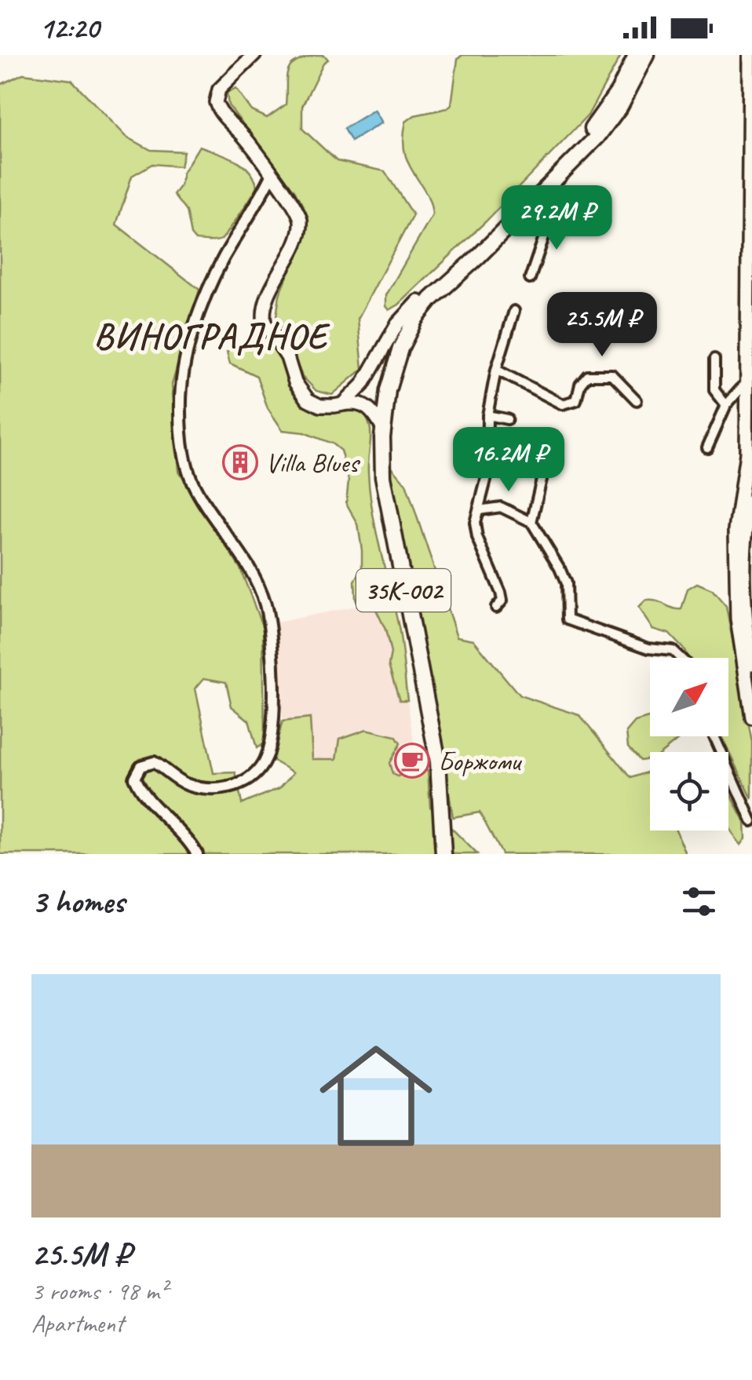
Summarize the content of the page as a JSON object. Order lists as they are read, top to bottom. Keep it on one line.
{"streets":{"highway":["35К-002"]},"districts":["ВИНОГРАДНОЕ"],"places":{"building":["Villa Blues"],"cafe":["Боржоми"]},"north":"top right","page":{"status":"12:20","price":["29.2M ₽","25.5M ₽","16.2M ₽"],"heading":"3 homes","list":[{"name":"25.5M ₽","note":"3 rooms · 98 m² · Apartment"}]}}
